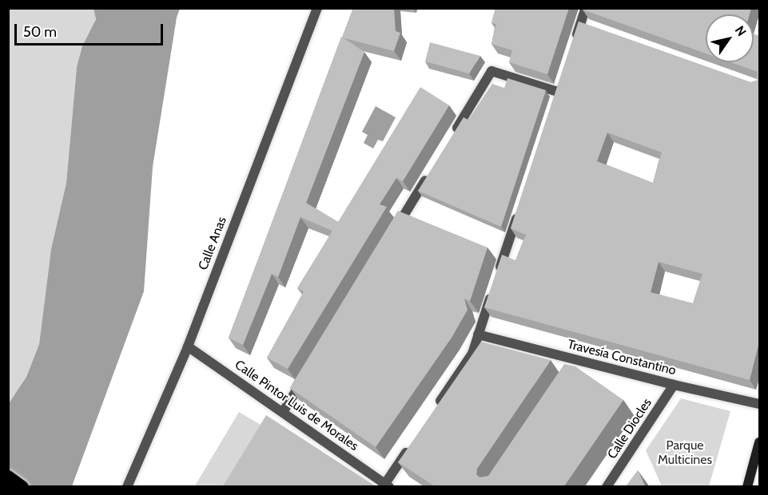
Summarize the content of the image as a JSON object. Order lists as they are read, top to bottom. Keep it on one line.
{"streets":{"street":["Calle Anas","Travesía Constantino","Calle Pintor Luis de Morales","Calle Diocles"]},"crossings":[["Calle Anas","Calle Pintor Luis de Morales"],["Travesía Constantino","Calle Diocles"]],"parks":["Parque Multicines"],"scale_bar":"50 m","north":"top right"}
